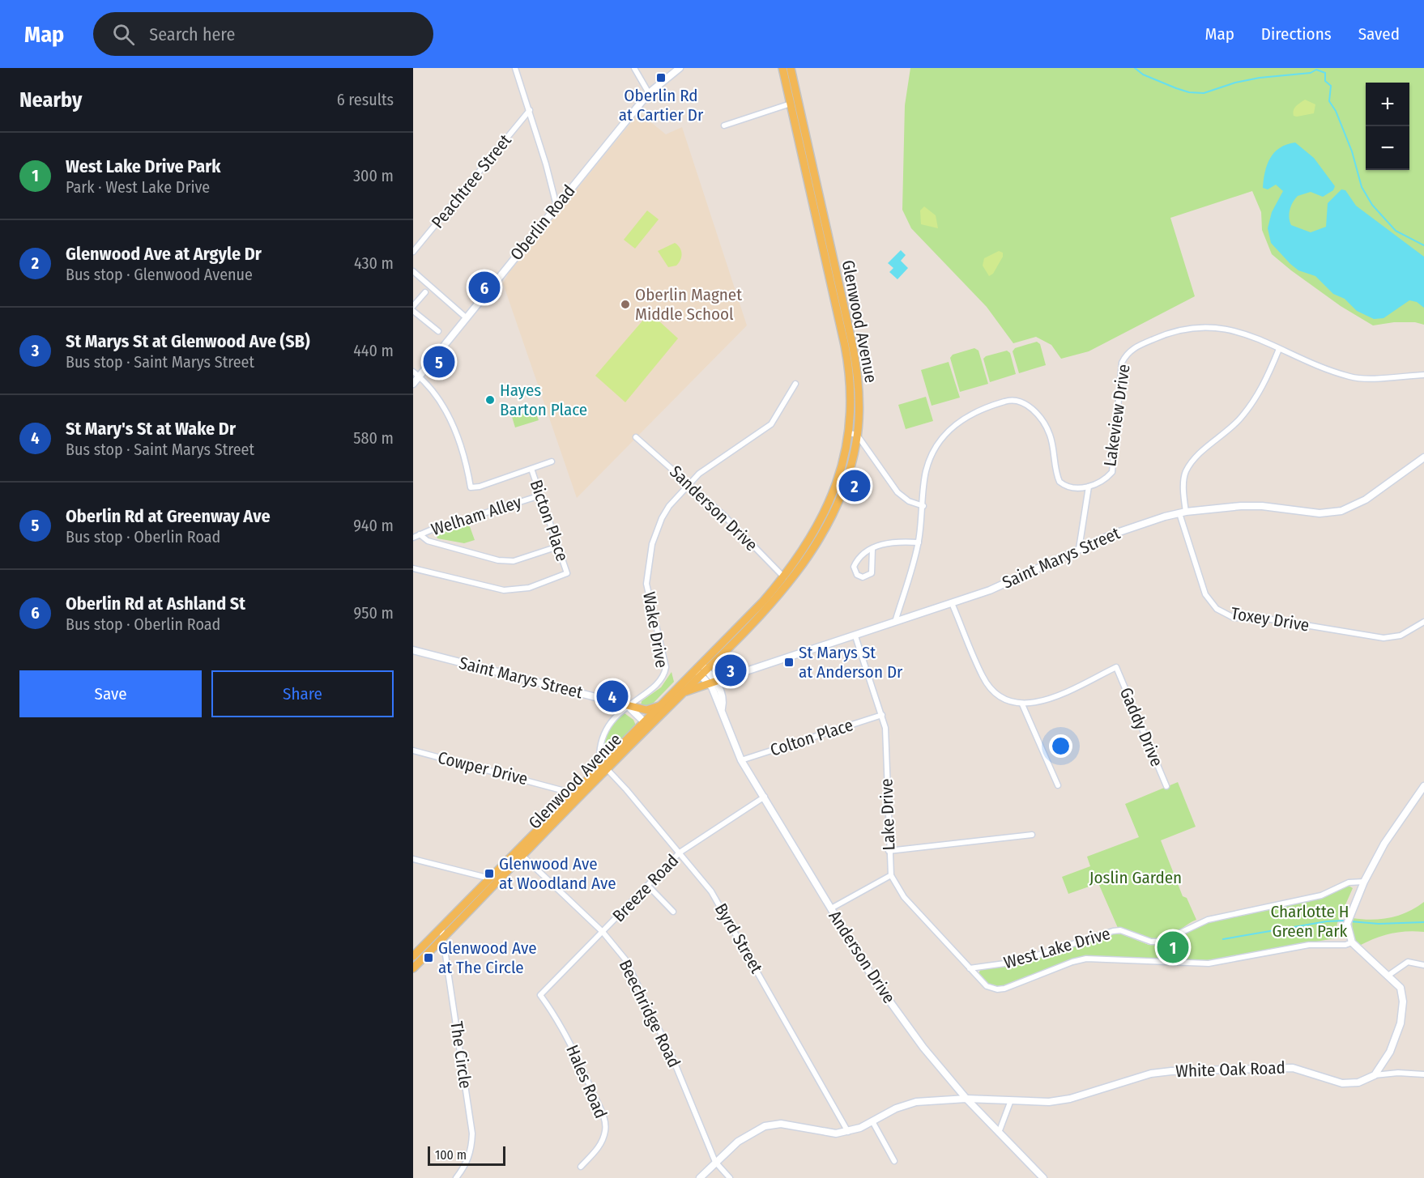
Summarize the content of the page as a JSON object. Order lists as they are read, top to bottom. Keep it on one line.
{"streets":{"main road":["Glenwood Avenue"],"street":["Peachtree Street","Oberlin Road","Lakeview Drive","Sanderson Drive","Welham Alley","Bicton Place","Saint Marys Street","Toxey Drive","Wake Drive","Gaddy Drive","Colton Place","Cowper Drive","Lake Drive","Breeze Road","Byrd Street","West Lake Drive","Anderson Drive","Beechridge Road","The Circle","White Oak Road","Hales Road"]},"crossings":[["Glenwood Avenue","Sanderson Drive"],["Glenwood Avenue","Saint Marys Street"],["Glenwood Avenue","Wake Drive"],["Glenwood Avenue","Cowper Drive"],["Glenwood Avenue","Byrd Street"],["Glenwood Avenue","Beechridge Road"],["Glenwood Avenue","The Circle"],["Lakeview Drive","Saint Marys Street"],["Lakeview Drive","Toxey Drive"],["Sanderson Drive","Wake Drive"],["Welham Alley","Bicton Place"],["Saint Marys Street","Toxey Drive"],["Saint Marys Street","Wake Drive"],["Saint Marys Street","Lake Drive"],["Saint Marys Street","Anderson Drive"],["Wake Drive","Byrd Street"],["Colton Place","Lake Drive"],["Colton Place","Anderson Drive"],["Lake Drive","West Lake Drive"],["Breeze Road","Byrd Street"],["Breeze Road","Anderson Drive"],["Breeze Road","Beechridge Road"],["Breeze Road","Hales Road"],["Byrd Street","White Oak Road"],["Anderson Drive","White Oak Road"],["Beechridge Road","White Oak Road"]],"parks":["Joslin Garden","Charlotte H Green Park"],"places":{"transit":["Oberlin Rd at Cartier Dr","St Marys St at Anderson Dr","Glenwood Ave at Woodland Ave","Glenwood Ave at The Circle"],"other":["Oberlin Magnet Middle School","Hayes Barton Place"]},"scale_bar":"100 m","page":{"header":"Map","search":"Search here","nav":["Map","Directions","Saved"],"heading":["Nearby","6 results"],"map_buttons":["+","−"],"list":[{"mark":"1","name":"West Lake Drive Park","note":"Park · West Lake Drive","value":"300 m"},{"mark":"2","name":"Glenwood Ave at Argyle Dr","note":"Bus stop · Glenwood Avenue","value":"430 m"},{"mark":"3","name":"St Marys St at Glenwood Ave (SB)","note":"Bus stop · Saint Marys Street","value":"440 m"},{"mark":"4","name":"St Mary's St at Wake Dr","note":"Bus stop · Saint Marys Street","value":"580 m"},{"mark":"5","name":"Oberlin Rd at Greenway Ave","note":"Bus stop · Oberlin Road","value":"940 m"},{"mark":"6","name":"Oberlin Rd at Ashland St","note":"Bus stop · Oberlin Road","value":"950 m"}],"pins":["6","5","2","3","4","1"],"buttons":["Save","Share"],"scale":"100 m"}}
